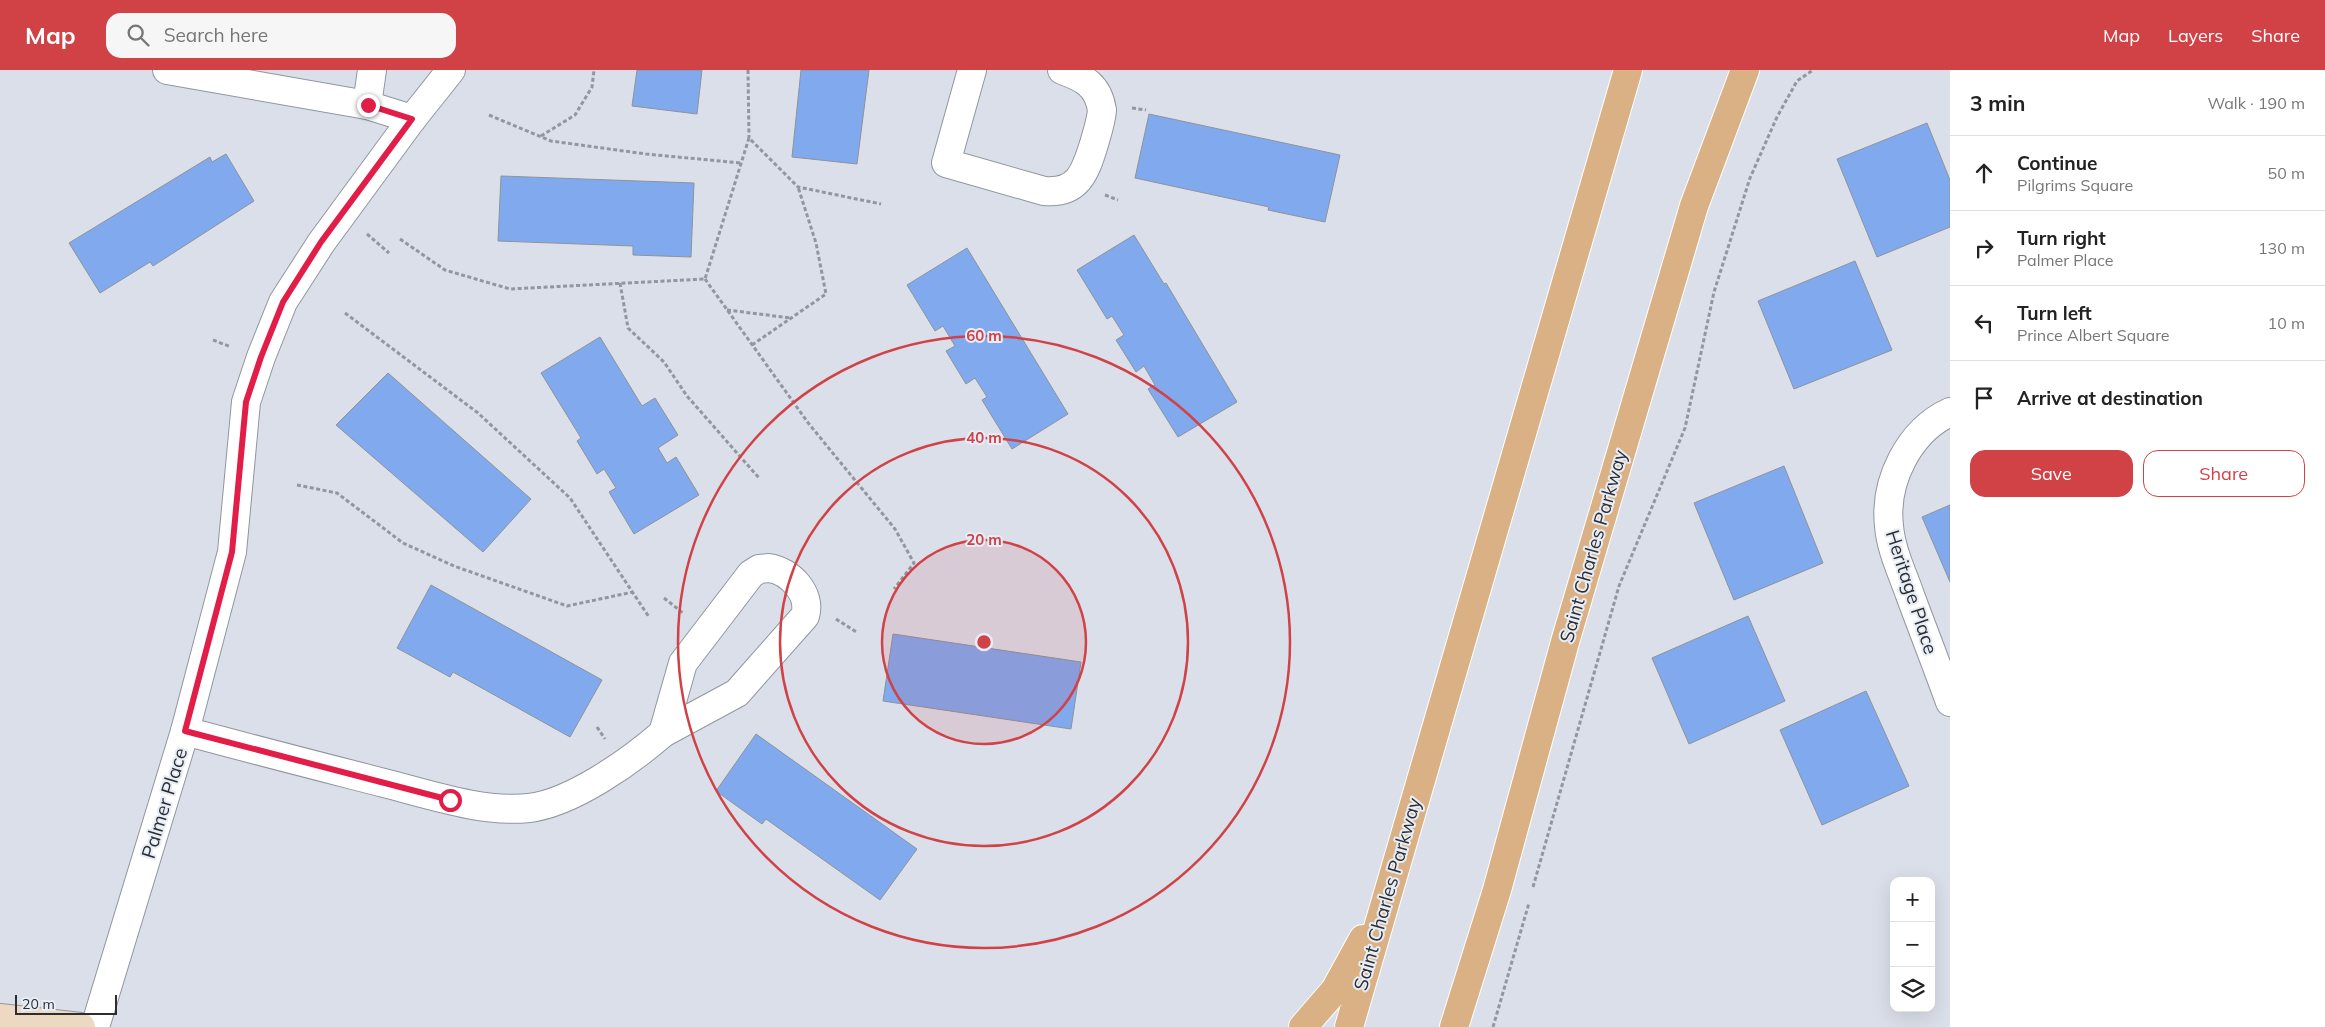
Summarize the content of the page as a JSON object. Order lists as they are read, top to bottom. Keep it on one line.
{"streets":{"main road":["Saint Charles Parkway"],"street":["Heritage Place","Palmer Place"]},"scale_bar":"20 m","page":{"header":"Map","search":"Search here","nav":["Map","Layers","Share"],"heading":["3 min","Walk · 190 m"],"list":[["Continue","Pilgrims Square","50 m"],["Turn right","Palmer Place","130 m"],["Turn left","Prince Albert Square","10 m"],"Arrive at destination"],"buttons":["Save","Share"],"map_buttons":["+","−"],"scale":"20 m"},"rings":["60 m","40 m","20 m"]}
